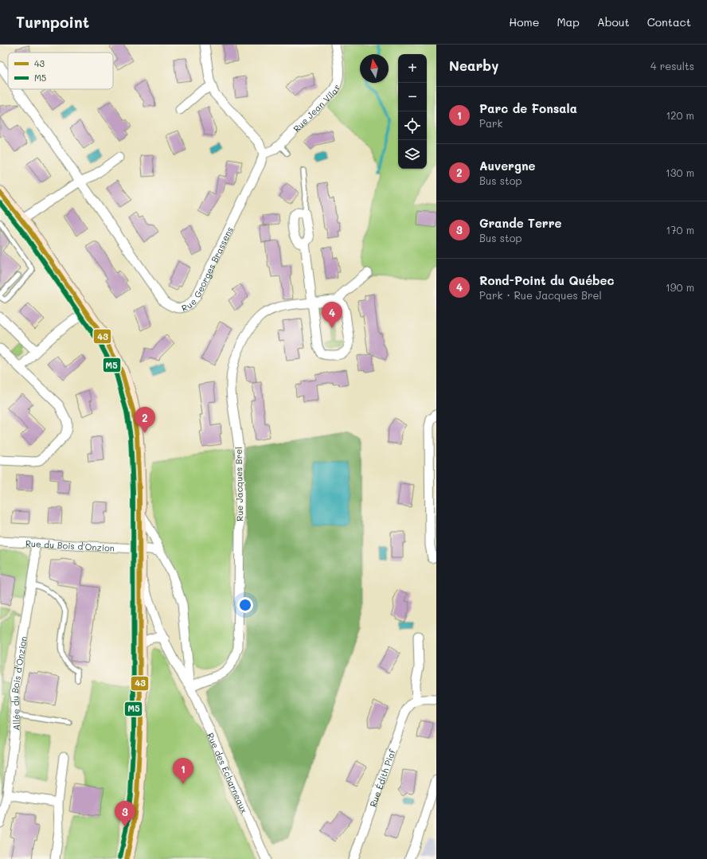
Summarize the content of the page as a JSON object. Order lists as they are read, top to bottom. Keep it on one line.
{"streets":{"street":["Rue Jean Vilar","Rue Georges Brassens","Rue Jacques Brel","Rue du Bois d'Onzion","Allée du Bois d'Onzion","Rue des Echarneaux","Rue Édith Piaf"]},"crossings":[["Rue Jean Vilar","Rue Georges Brassens"],["Rue Jacques Brel","Rue des Echarneaux"],["Rue du Bois d'Onzion","Allée du Bois d'Onzion"]],"lines":["transit line 43","transit line M5"],"legend":["43","M5"],"north":"top","page":{"header":"Turnpoint","nav":["Home","Map","About","Contact"],"heading":["Nearby","4 results"],"map_buttons":["+","−"],"list":[{"mark":"1","name":"Parc de Fonsala","note":"Park","value":"120 m"},{"mark":"2","name":"Auvergne","note":"Bus stop","value":"130 m"},{"mark":"3","name":"Grande Terre","note":"Bus stop","value":"170 m"},{"mark":"4","name":"Rond-Point du Québec","note":"Park · Rue Jacques Brel","value":"190 m"}],"pins":["4","2","1","3"]}}
